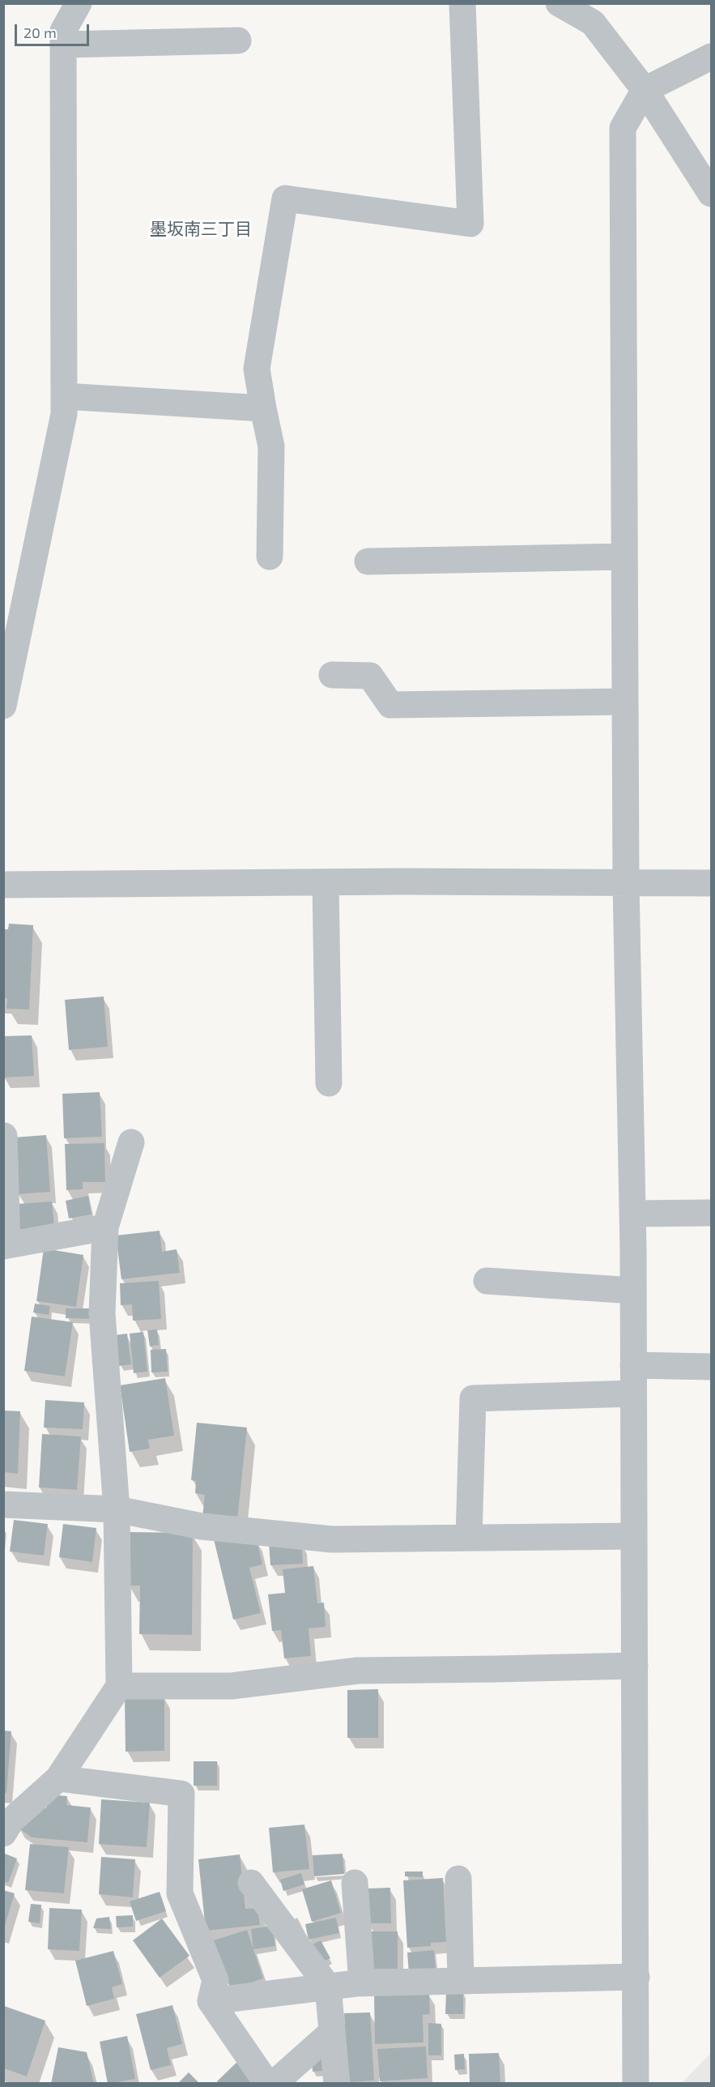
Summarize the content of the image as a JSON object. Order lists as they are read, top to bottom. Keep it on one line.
{"districts":["墨坂南三丁目"],"scale_bar":"20 m"}
